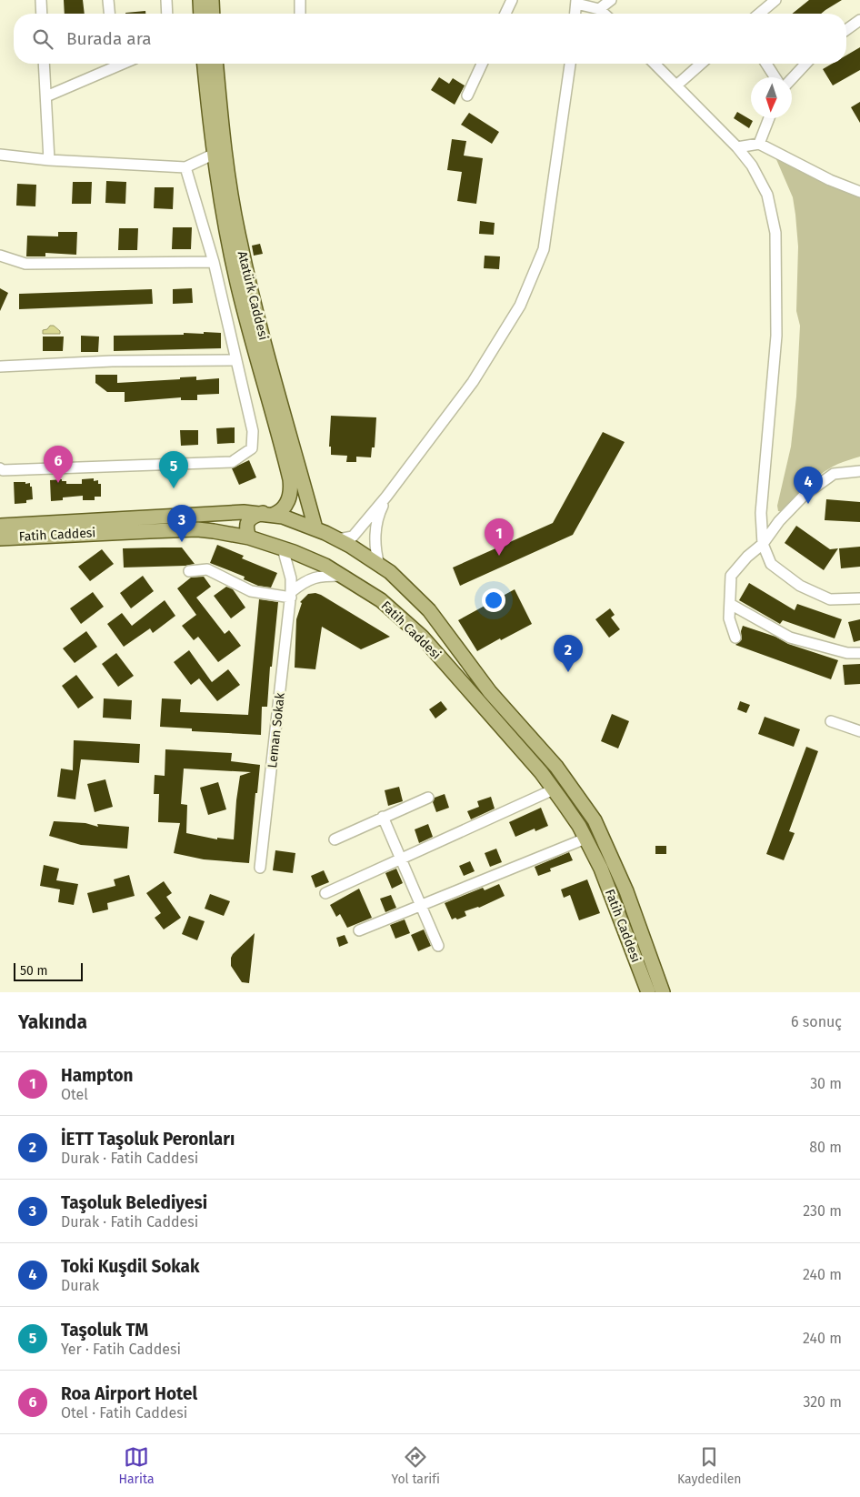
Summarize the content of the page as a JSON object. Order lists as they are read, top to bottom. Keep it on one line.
{"streets":{"main road":["Atatürk Caddesi","Fatih Caddesi"],"street":["Leman Sokak"]},"crossings":[["Atatürk Caddesi","Fatih Caddesi"],["Fatih Caddesi","Leman Sokak"]],"scale_bar":"50 m","north":"bottom","page":{"search":"Burada ara","pins":["6","5","4","3","1","2"],"scale":"50 m","heading":["Yakında","6 sonuç"],"list":[{"mark":"1","name":"Hampton","note":"Otel","value":"30 m"},{"mark":"2","name":"İETT Taşoluk Peronları","note":"Durak · Fatih Caddesi","value":"80 m"},{"mark":"3","name":"Taşoluk Belediyesi","note":"Durak · Fatih Caddesi","value":"230 m"},{"mark":"4","name":"Toki Kuşdil Sokak","note":"Durak","value":"240 m"},{"mark":"5","name":"Taşoluk TM","note":"Yer · Fatih Caddesi","value":"240 m"},{"mark":"6","name":"Roa Airport Hotel","note":"Otel · Fatih Caddesi","value":"320 m"}],"nav":["Harita","Yol tarifi","Kaydedilen"]}}
